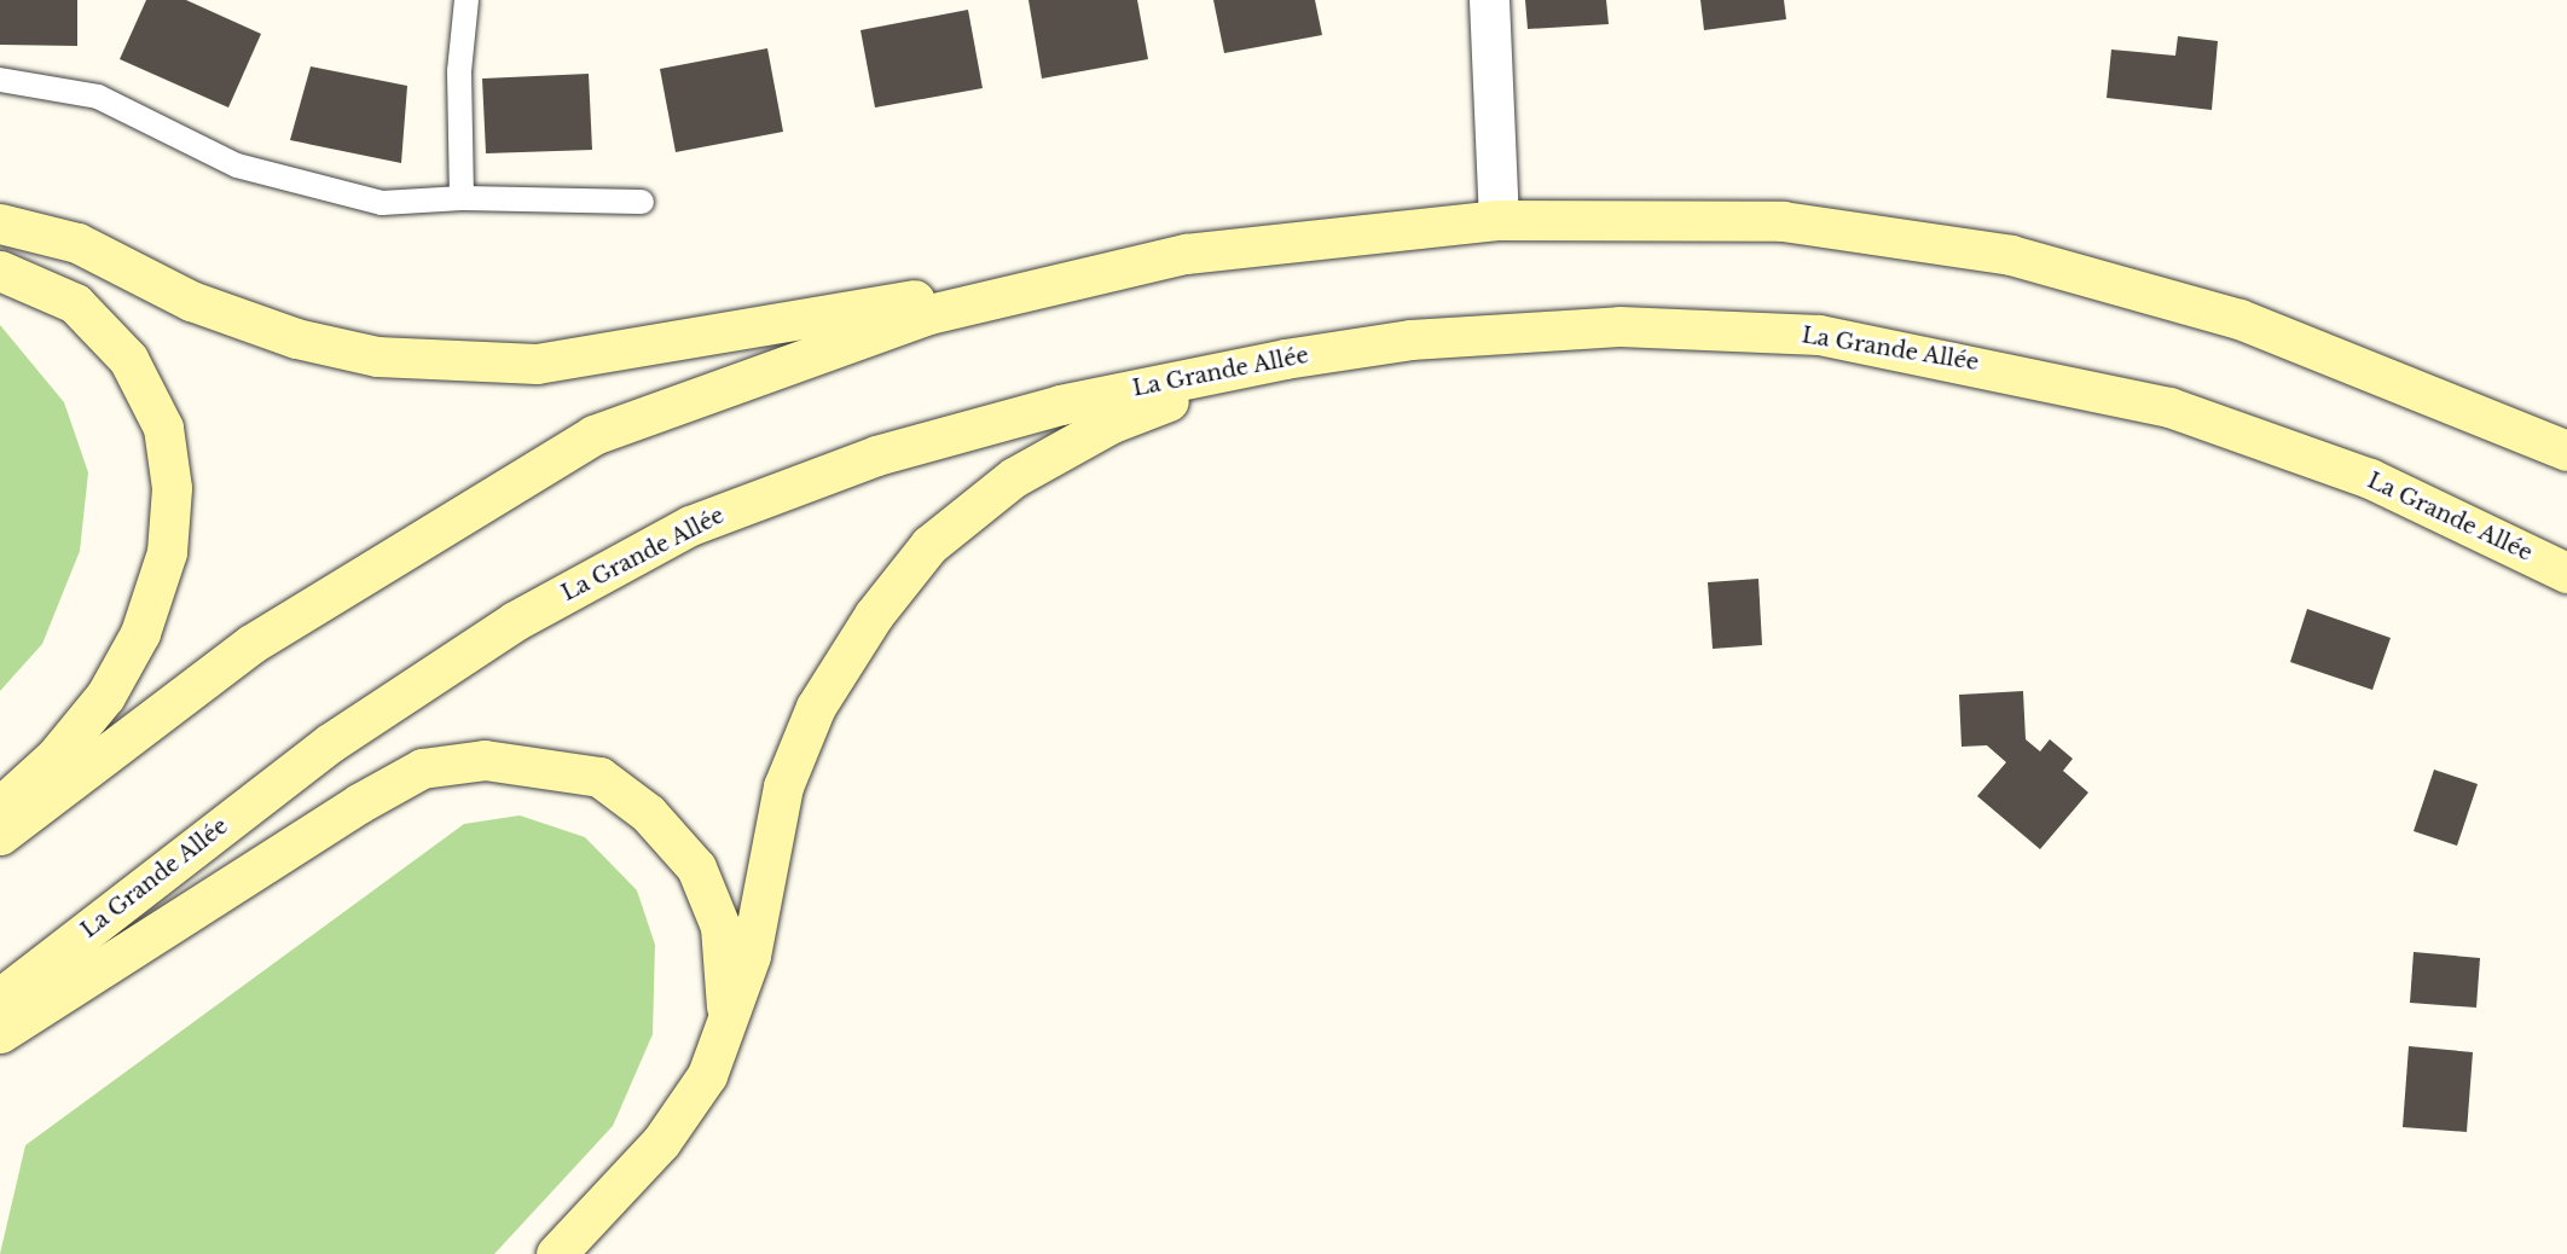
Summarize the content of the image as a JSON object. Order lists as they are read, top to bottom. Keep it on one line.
{"streets":{"street":["La Grande Allée"]}}
